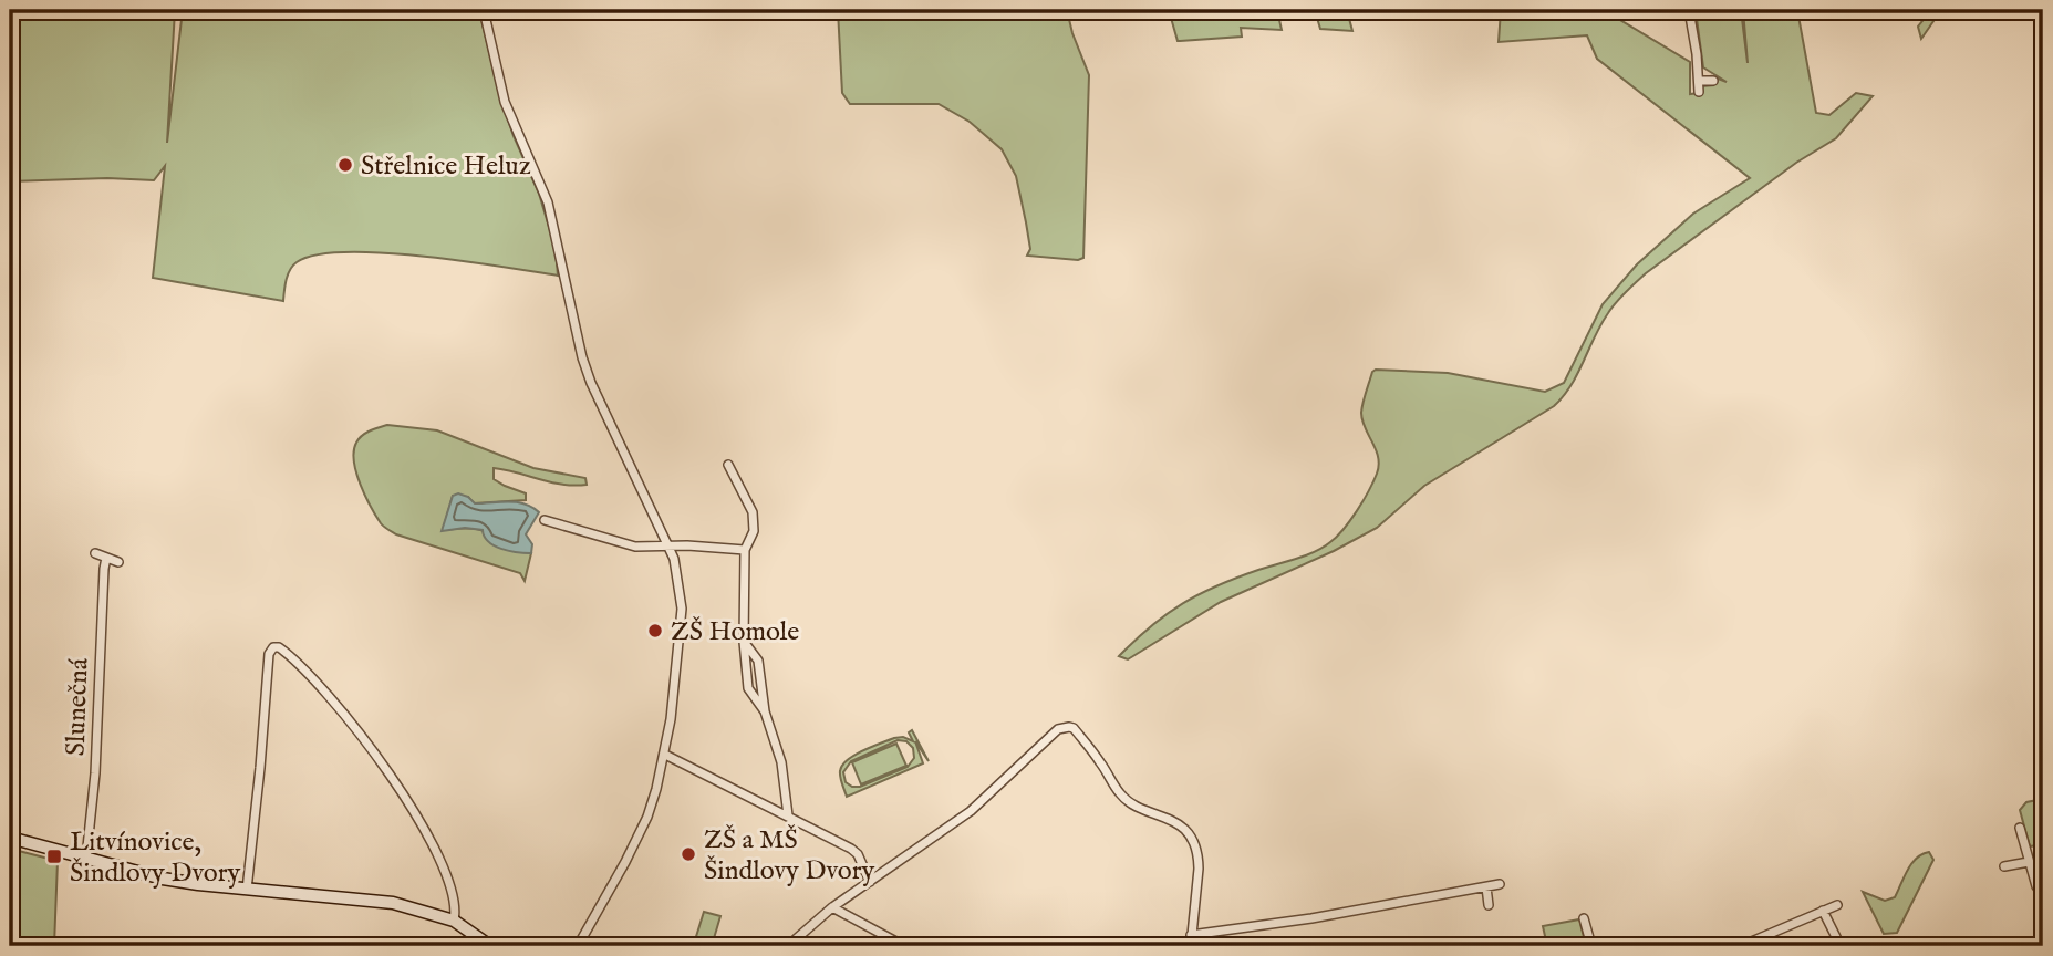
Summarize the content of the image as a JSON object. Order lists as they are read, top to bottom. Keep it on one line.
{"streets":{"street":["Slunečná"]},"places":{"other":["Střelnice Heluz","ZŠ Homole","ZŠ a MŠ Šindlovy Dvory"],"transit":["Litvínovice, Šindlovy Dvory"]}}
